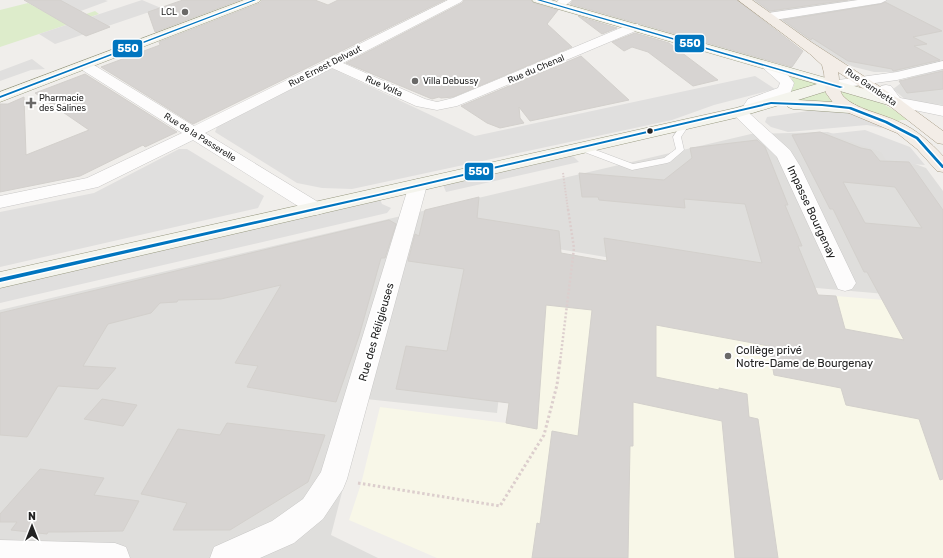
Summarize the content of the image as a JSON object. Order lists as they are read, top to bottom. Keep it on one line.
{"streets":{"main road":["Rue Gambetta"],"street":["Rue Ernest Delvaut","Rue du Chenal","Rue Volta","Rue de la Passerelle","Impasse Bourgenay","Rue des Réligieuses"]},"crossings":[["Rue Ernest Delvaut","Rue Volta"],["Rue Ernest Delvaut","Rue de la Passerelle"],["Rue du Chenal","Rue Volta"]],"places":{"other":["LCL","Villa Debussy","Collège privé Notre-Dame de Bourgenay"],"health":["Pharmacie des Salines"]},"lines":["transit line 550"],"north":"top"}
